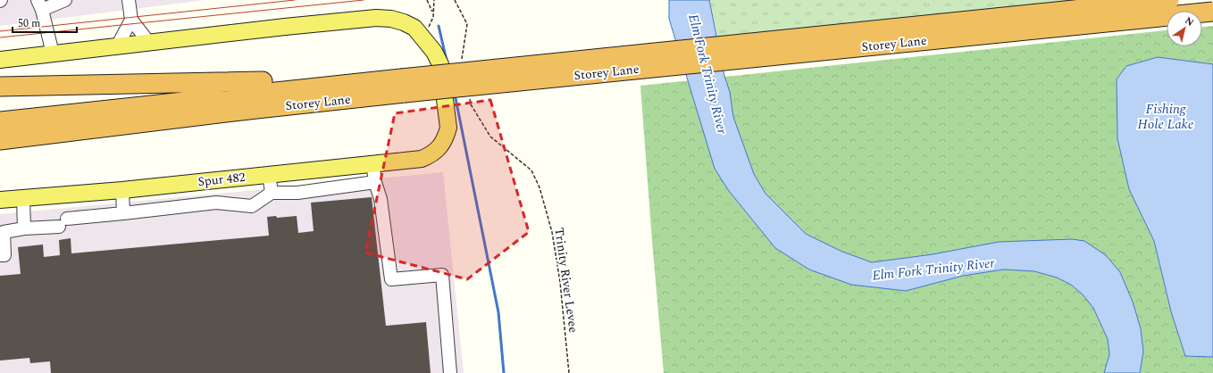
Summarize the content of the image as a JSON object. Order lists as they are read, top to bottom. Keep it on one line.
{"streets":{"highway":["Storey Lane"],"main road":["Spur 482"],"path":["Trinity River Levee"]},"water":["Elm Fork Trinity River","Fishing Hole Lake"],"scale_bar":"50 m","north":"top right"}
